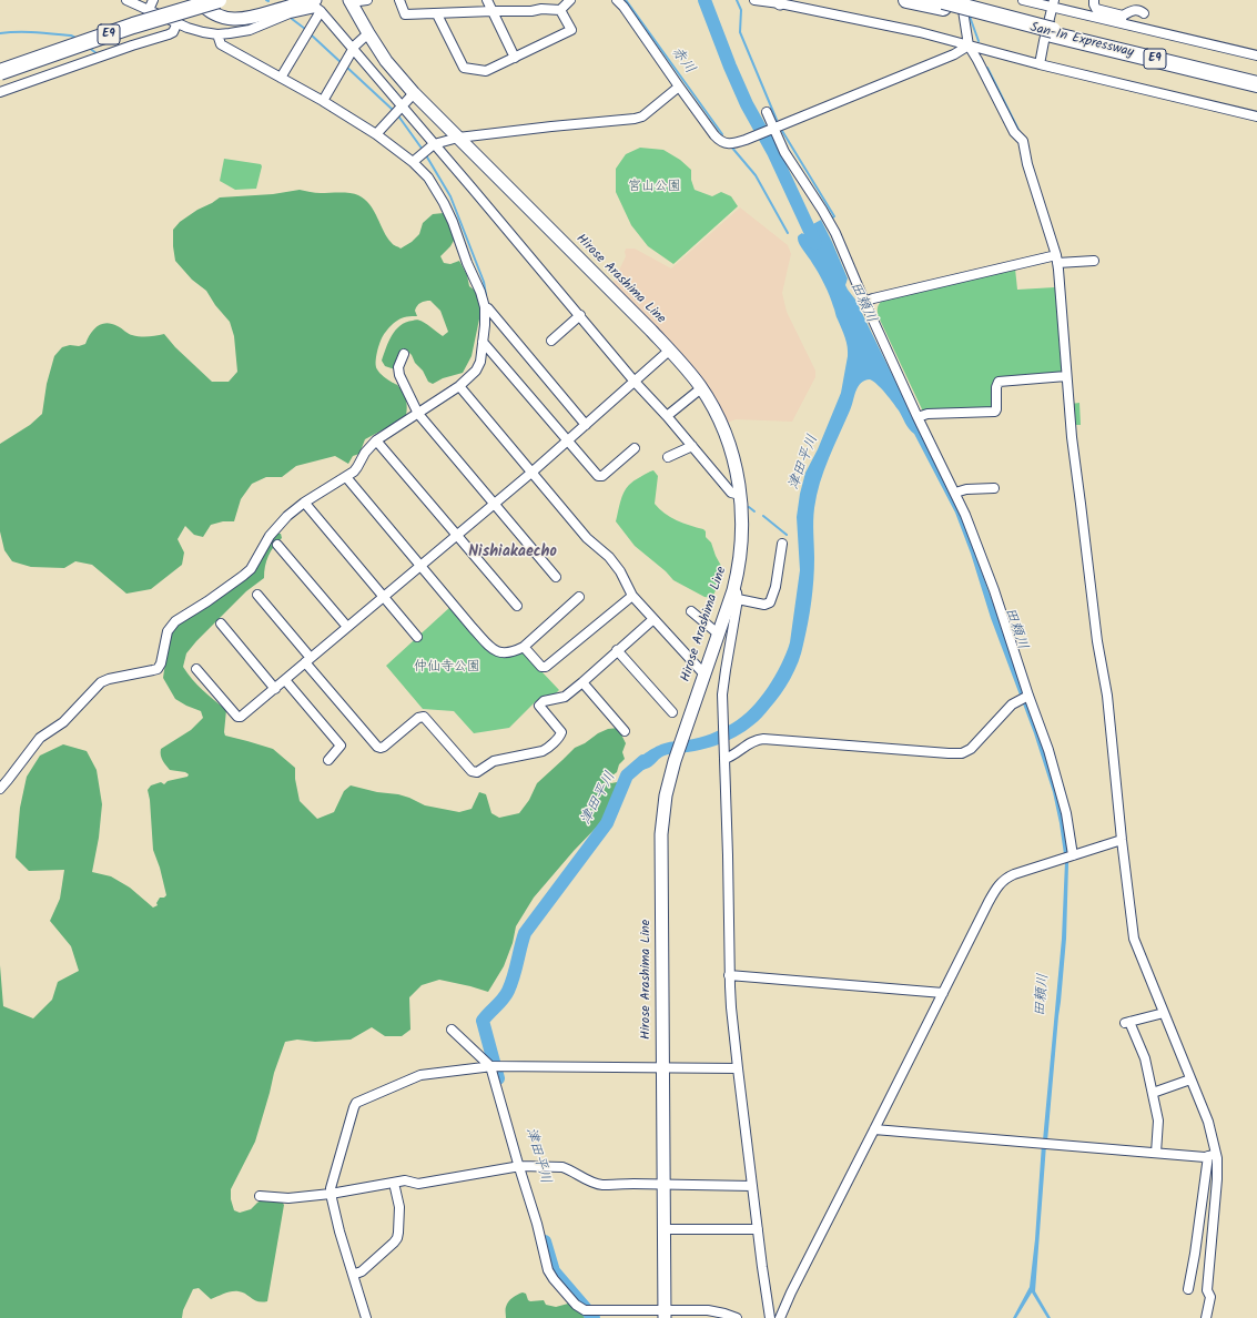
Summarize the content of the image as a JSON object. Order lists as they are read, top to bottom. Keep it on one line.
{"streets":{"highway":["E9","San-In Expressway"],"main road":["Hirose Arashima Line"]},"districts":["Nishiakaecho"],"water":["赤川","田頼川","津田平川"],"parks":["宮山公園","仲仙寺公園"]}
